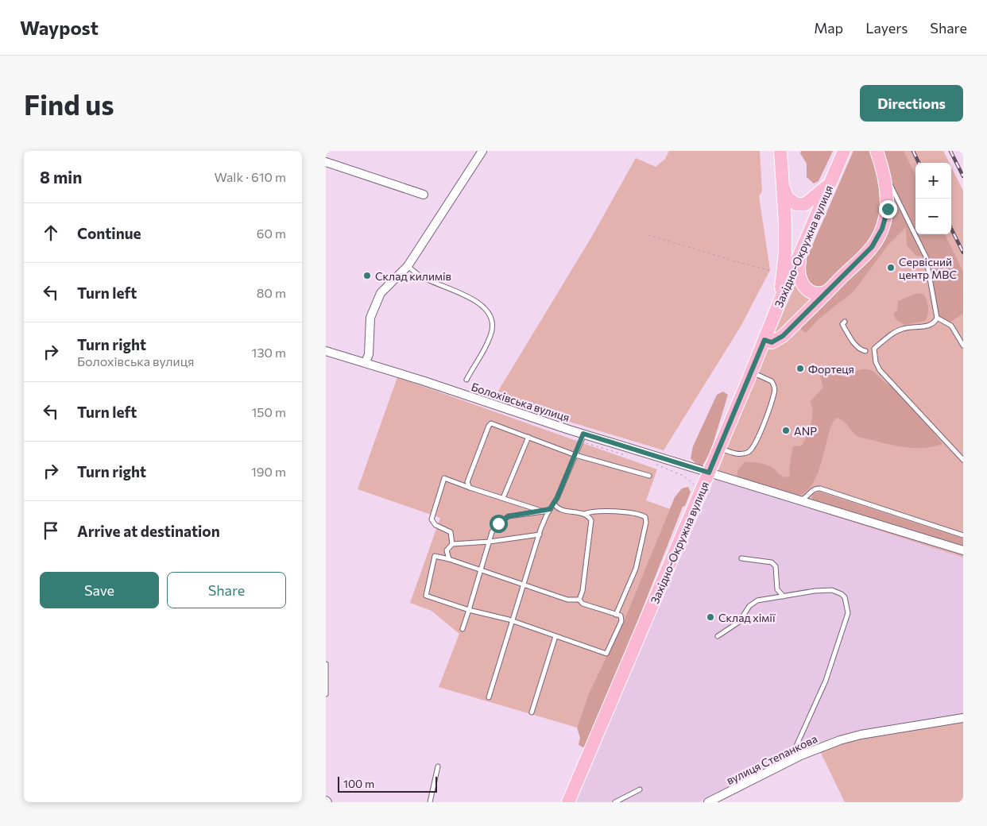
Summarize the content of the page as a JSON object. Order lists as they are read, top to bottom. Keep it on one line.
{"streets":{"main road":["Західно-Окружна вулиця"],"street":["Болохівська вулиця","вулиця Степанкова"]},"crossings":[["Західно-Окружна вулиця","Болохівська вулиця"]],"places":["Сервісний центр МВС","Склад килимів","Фортеця","ANP","Склад хімії"],"scale_bar":"100 m","page":{"header":"Waypost","nav":["Map","Layers","Share"],"buttons":["Directions",["Save","Share"]],"title":"Find us","heading":["8 min","Walk · 610 m"],"map_buttons":["+","−"],"list":[["Continue","60 m"],["Turn left","80 m"],["Turn right","Болохівська вулиця","130 m"],["Turn left","150 m"],["Turn right","190 m"],"Arrive at destination"],"scale":"100 m"}}
